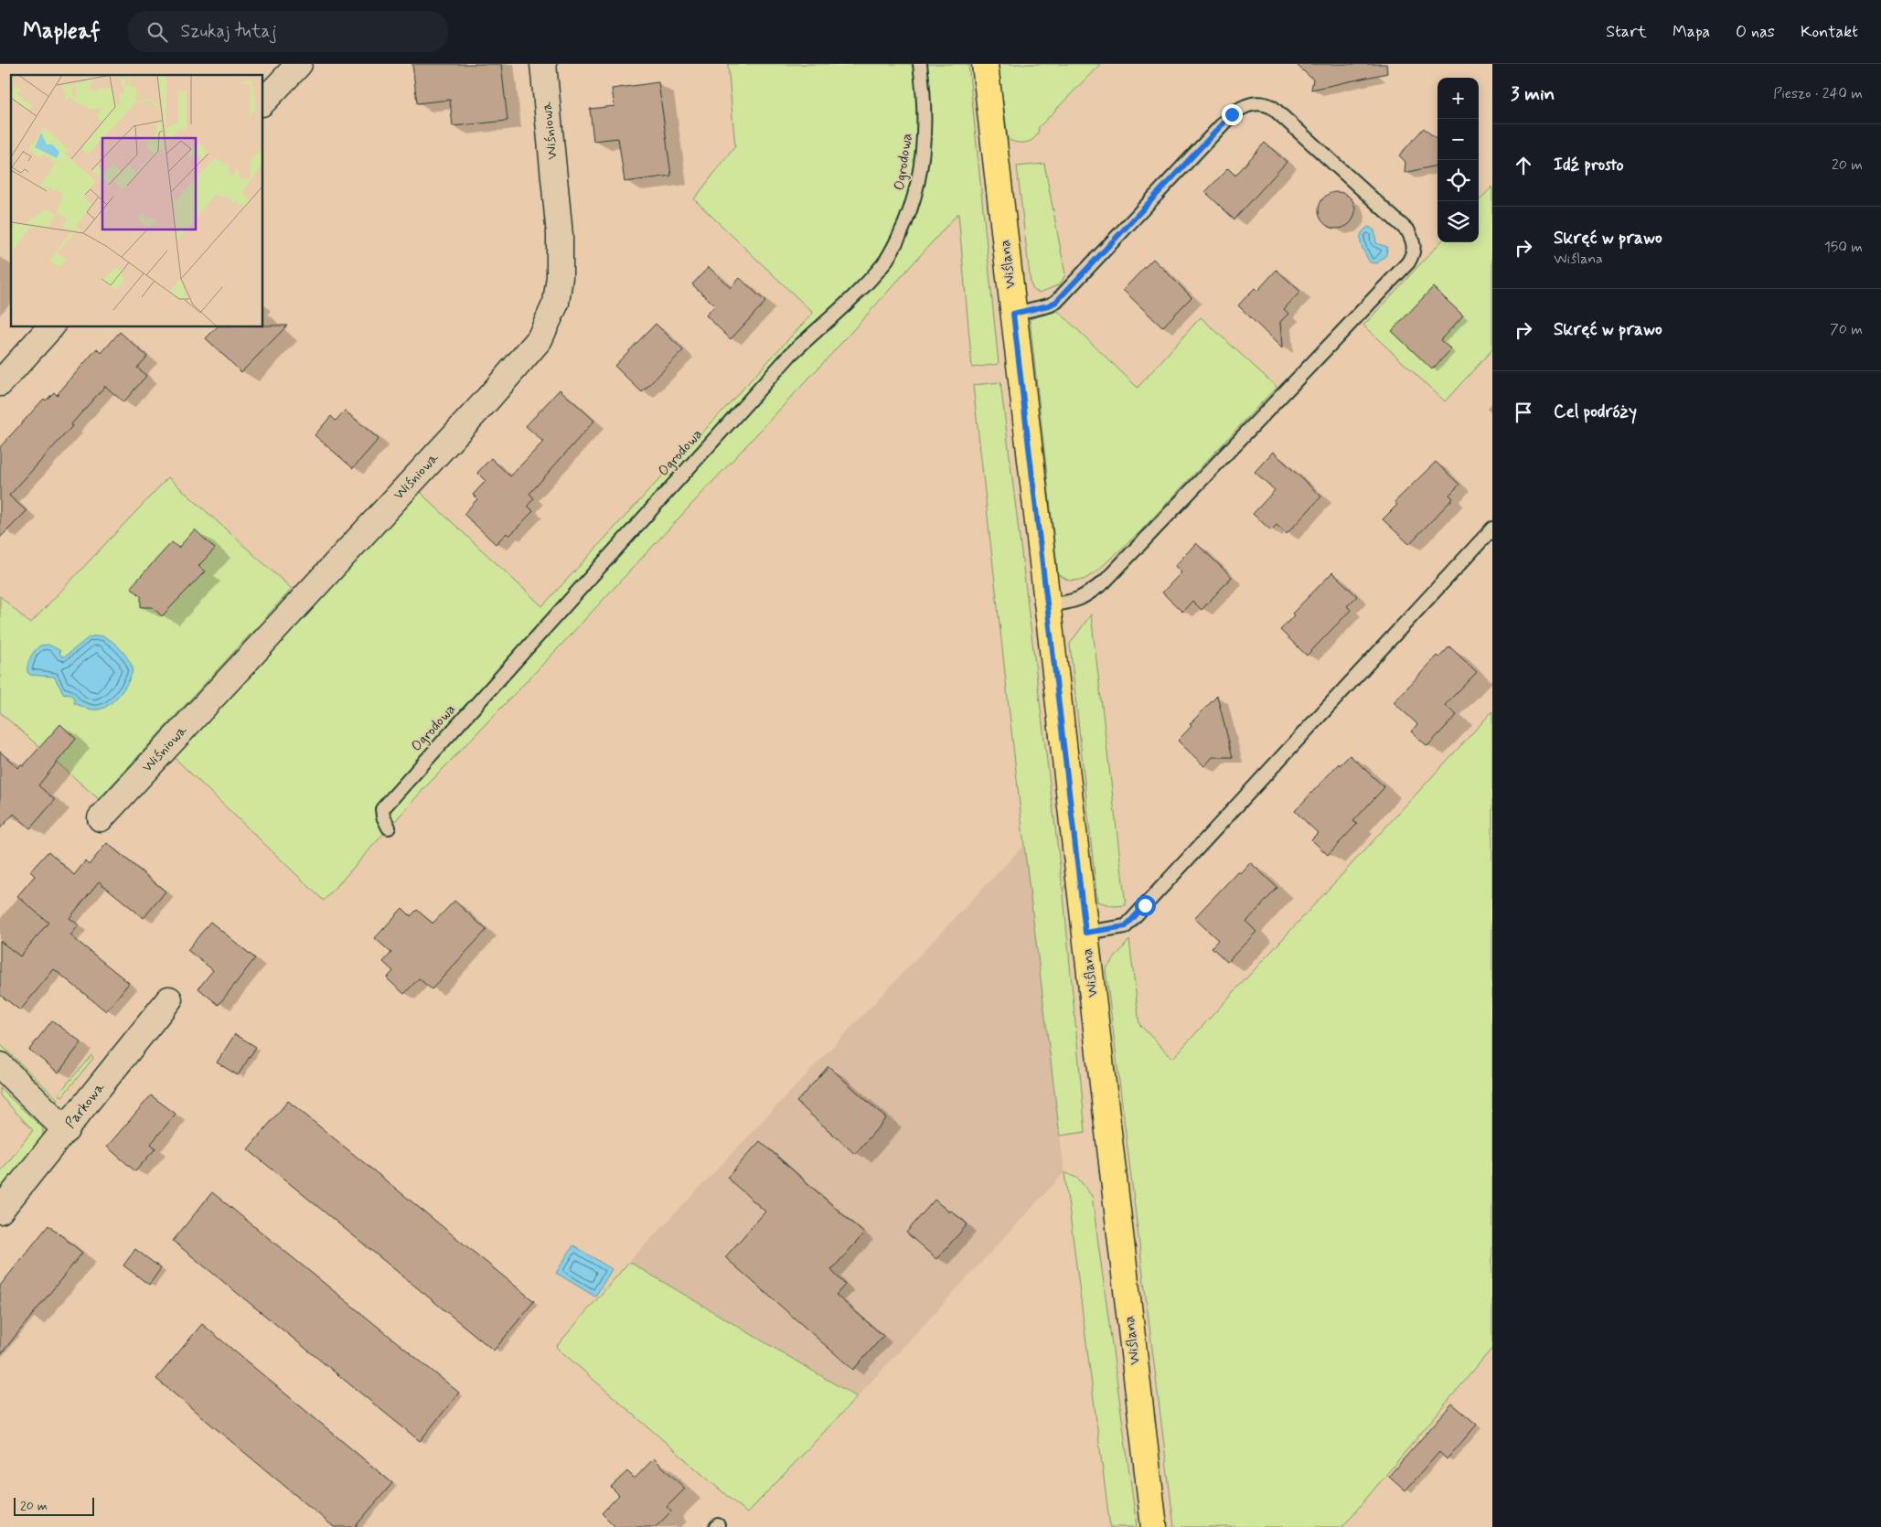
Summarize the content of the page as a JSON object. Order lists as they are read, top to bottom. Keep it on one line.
{"streets":{"main road":["Wiślana"],"street":["Wiśniowa","Parkowa"],"lane":["Ogrodowa"]},"scale_bar":"20 m","page":{"header":"Mapleaf","search":"Szukaj tutaj","nav":["Start","Mapa","O nas","Kontakt"],"heading":["3 min","Pieszo · 240 m"],"map_buttons":["+","−"],"list":[["Idź prosto","20 m"],["Skręć w prawo","Wiślana","150 m"],["Skręć w prawo","70 m"],"Cel podróży"],"scale":"20 m"}}
